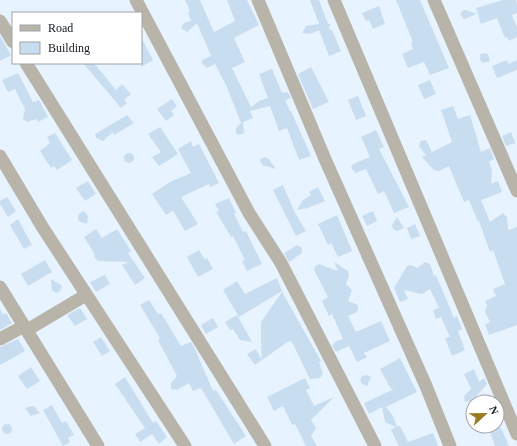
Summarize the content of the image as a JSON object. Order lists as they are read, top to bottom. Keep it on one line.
{"legend":["Road","Building"],"north":"right"}
